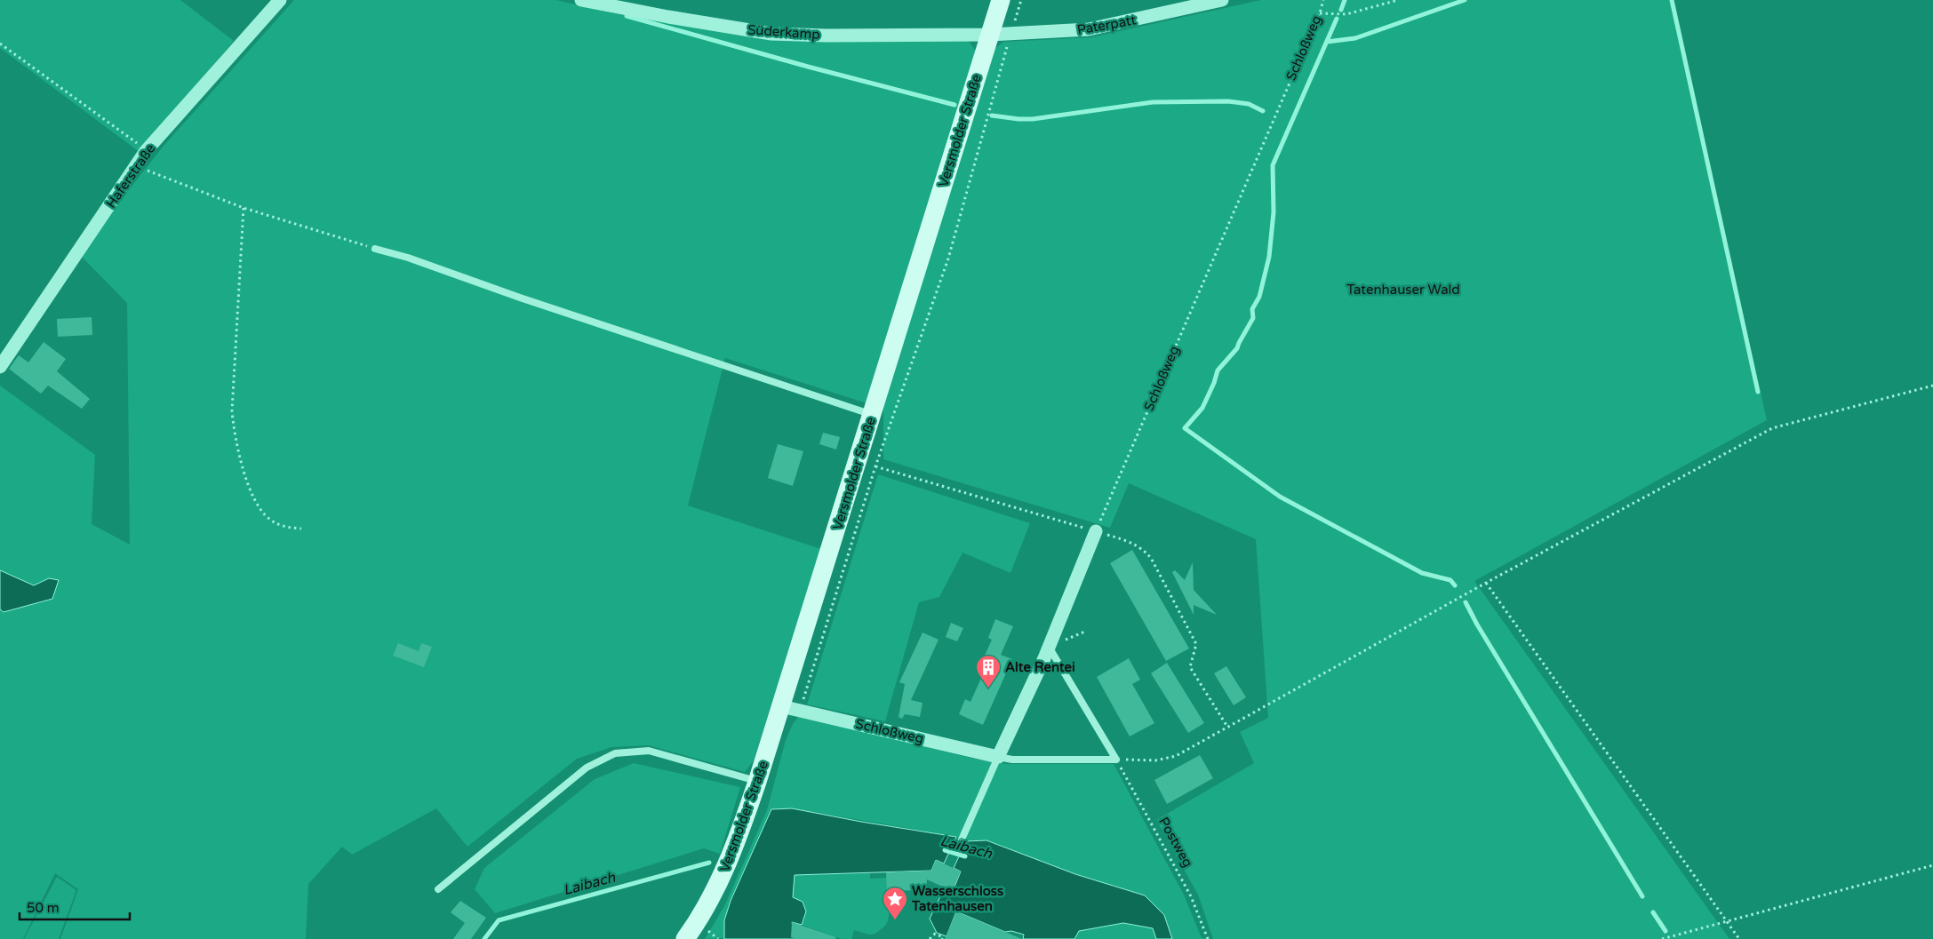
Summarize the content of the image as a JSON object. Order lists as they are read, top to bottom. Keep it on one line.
{"streets":{"main road":["Versmolder Straße"],"street":["Paterpatt","Süderkamp","Schloßweg","Haferstraße"],"path":["Postweg"]},"crossings":[["Paterpatt","Süderkamp"],["Paterpatt","Versmolder Straße"],["Süderkamp","Versmolder Straße"],["Schloßweg","Versmolder Straße"]],"water":["Laibach"],"parks":["Tatenhauser Wald"],"places":{"building":["Alte Rentei"],"place":["Wasserschloss Tatenhausen"]},"scale_bar":"50 m"}
